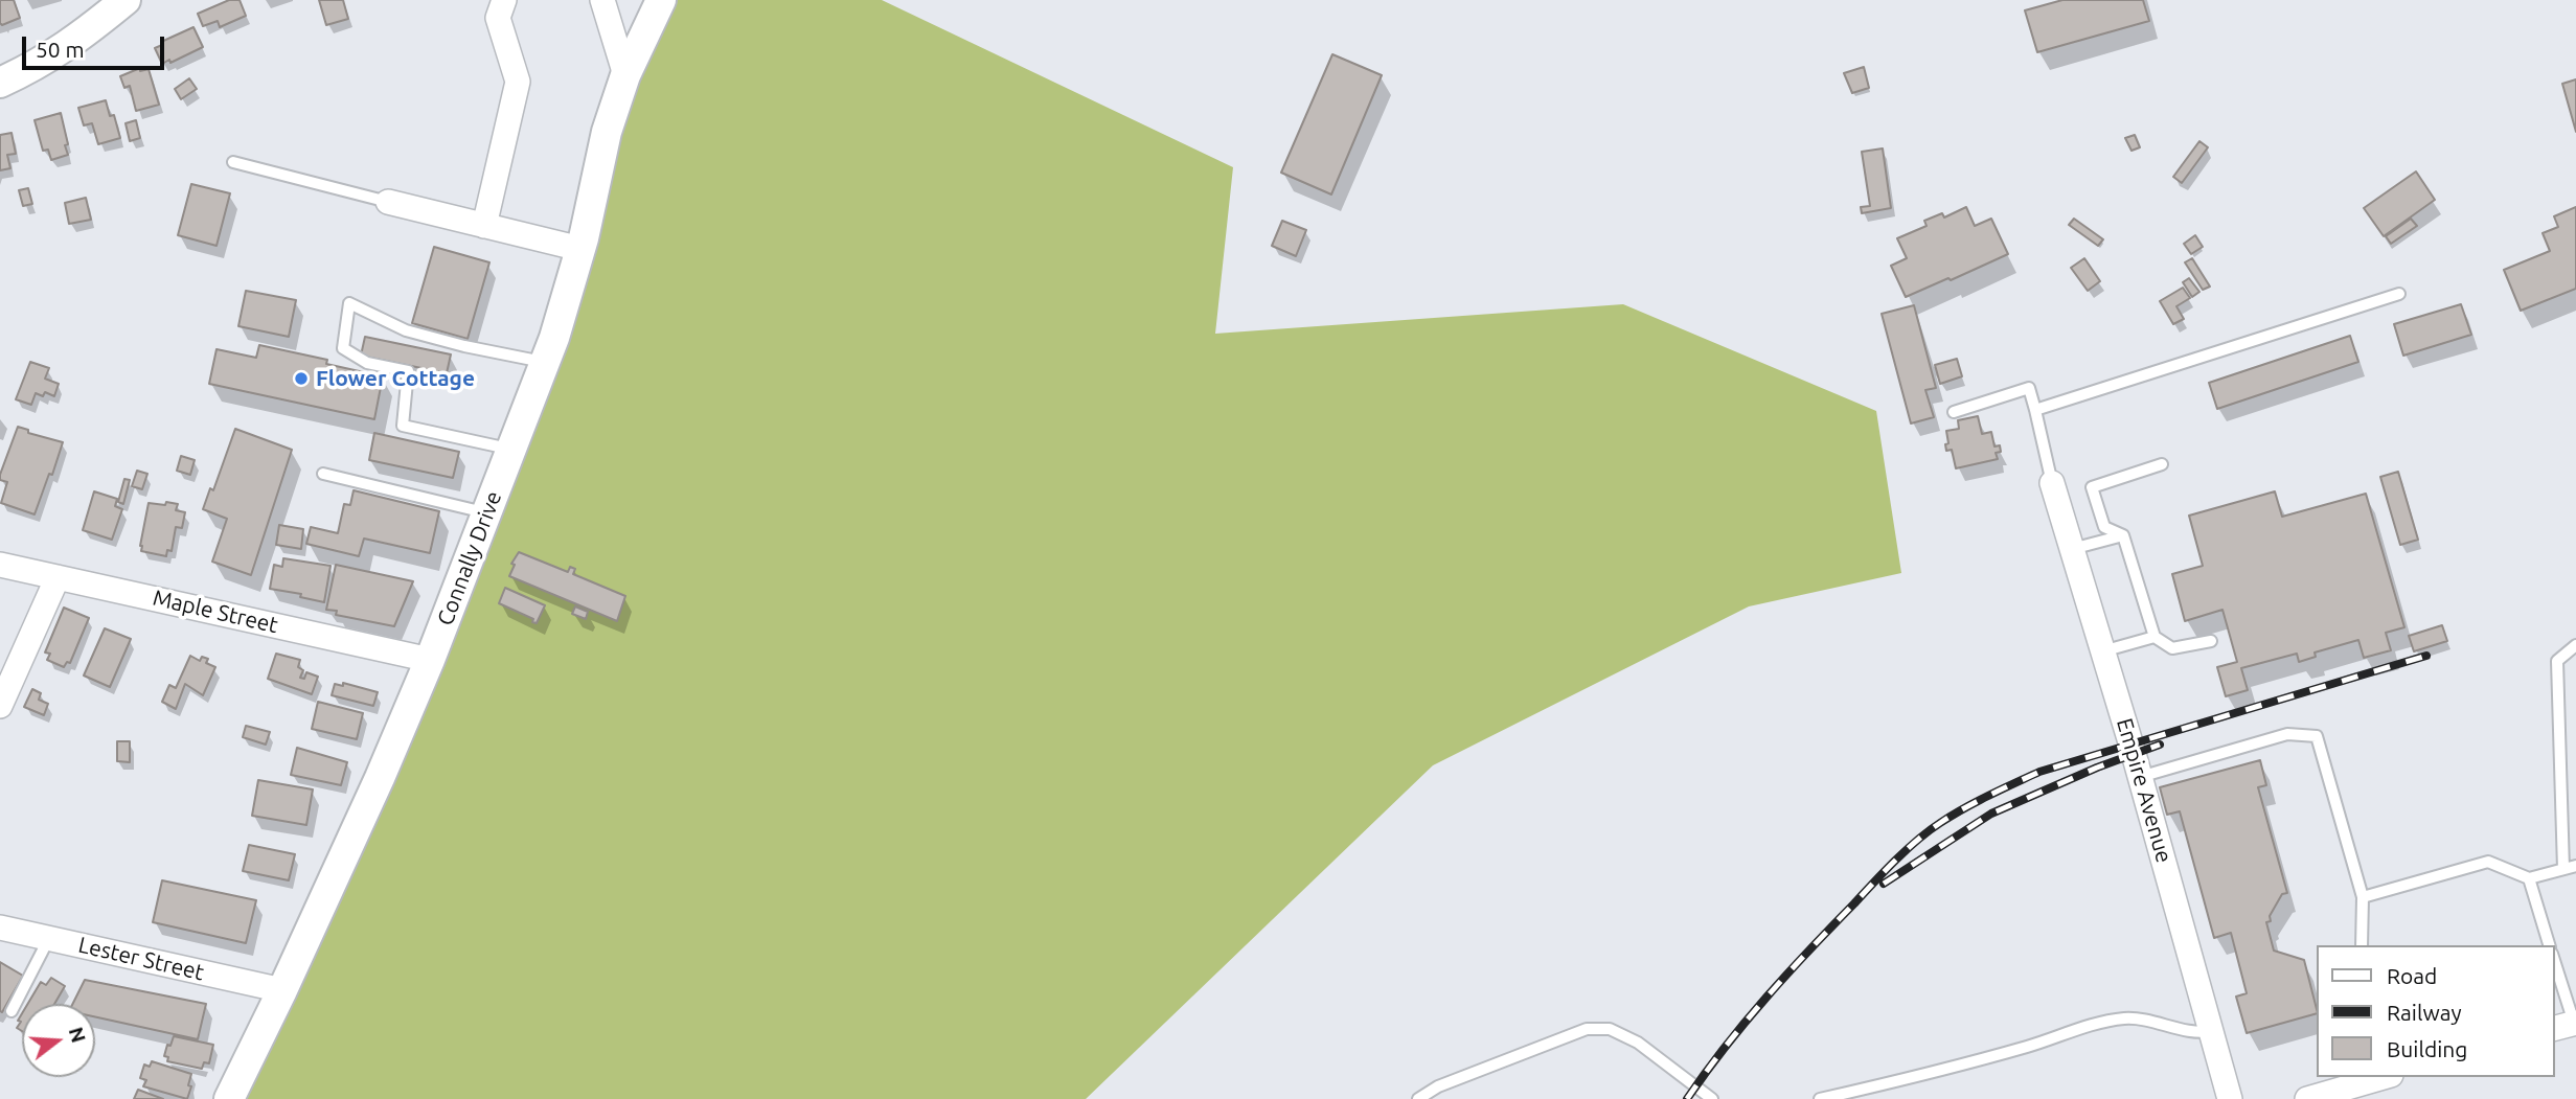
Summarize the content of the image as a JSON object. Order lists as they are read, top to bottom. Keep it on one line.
{"streets":{"street":["Connally Drive","Maple Street","Empire Avenue","Lester Street"]},"crossings":[["Connally Drive","Maple Street"],["Connally Drive","Lester Street"]],"places":["Flower Cottage"],"legend":["Road","Railway","Building"],"scale_bar":"50 m","north":"right"}
